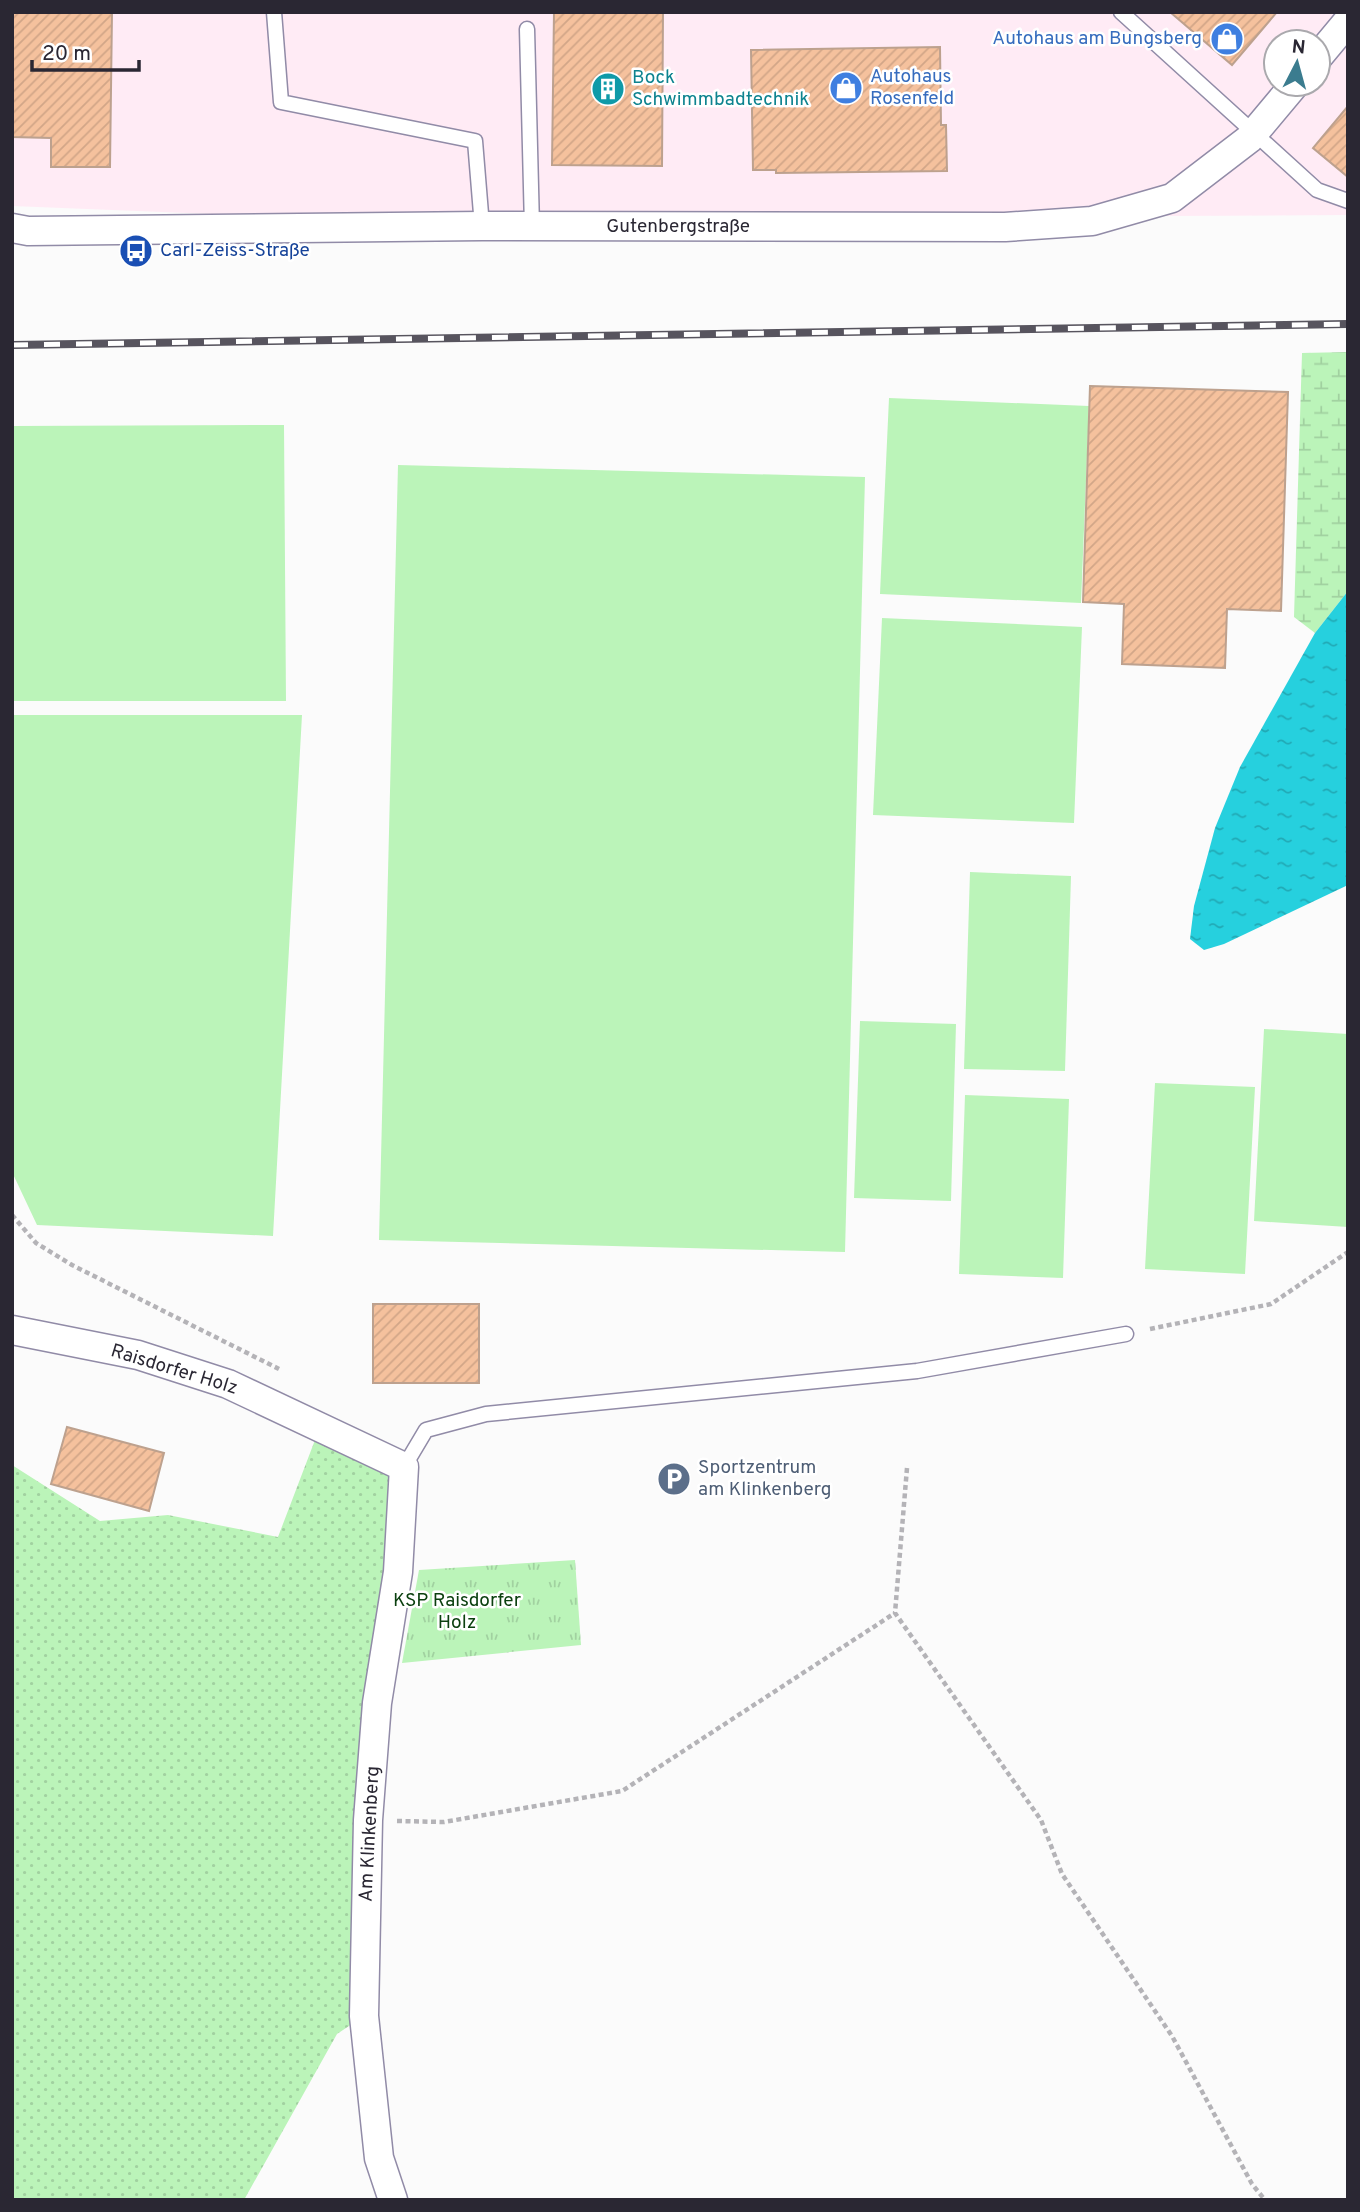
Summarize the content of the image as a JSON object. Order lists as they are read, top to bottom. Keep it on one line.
{"streets":{"street":["Gutenbergstraße","Raisdorfer Holz","Am Klinkenberg"]},"crossings":[["Raisdorfer Holz","Am Klinkenberg"]],"parks":["KSP Raisdorfer Holz"],"places":{"shop":["Autohaus am Bungsberg","Autohaus Rosenfeld"],"building":["Bock Schwimmbadtechnik"],"bus stop":["Carl-Zeiss-Straße"],"parking":["Sportzentrum am Klinkenberg"]},"scale_bar":"20 m","north":"top"}
